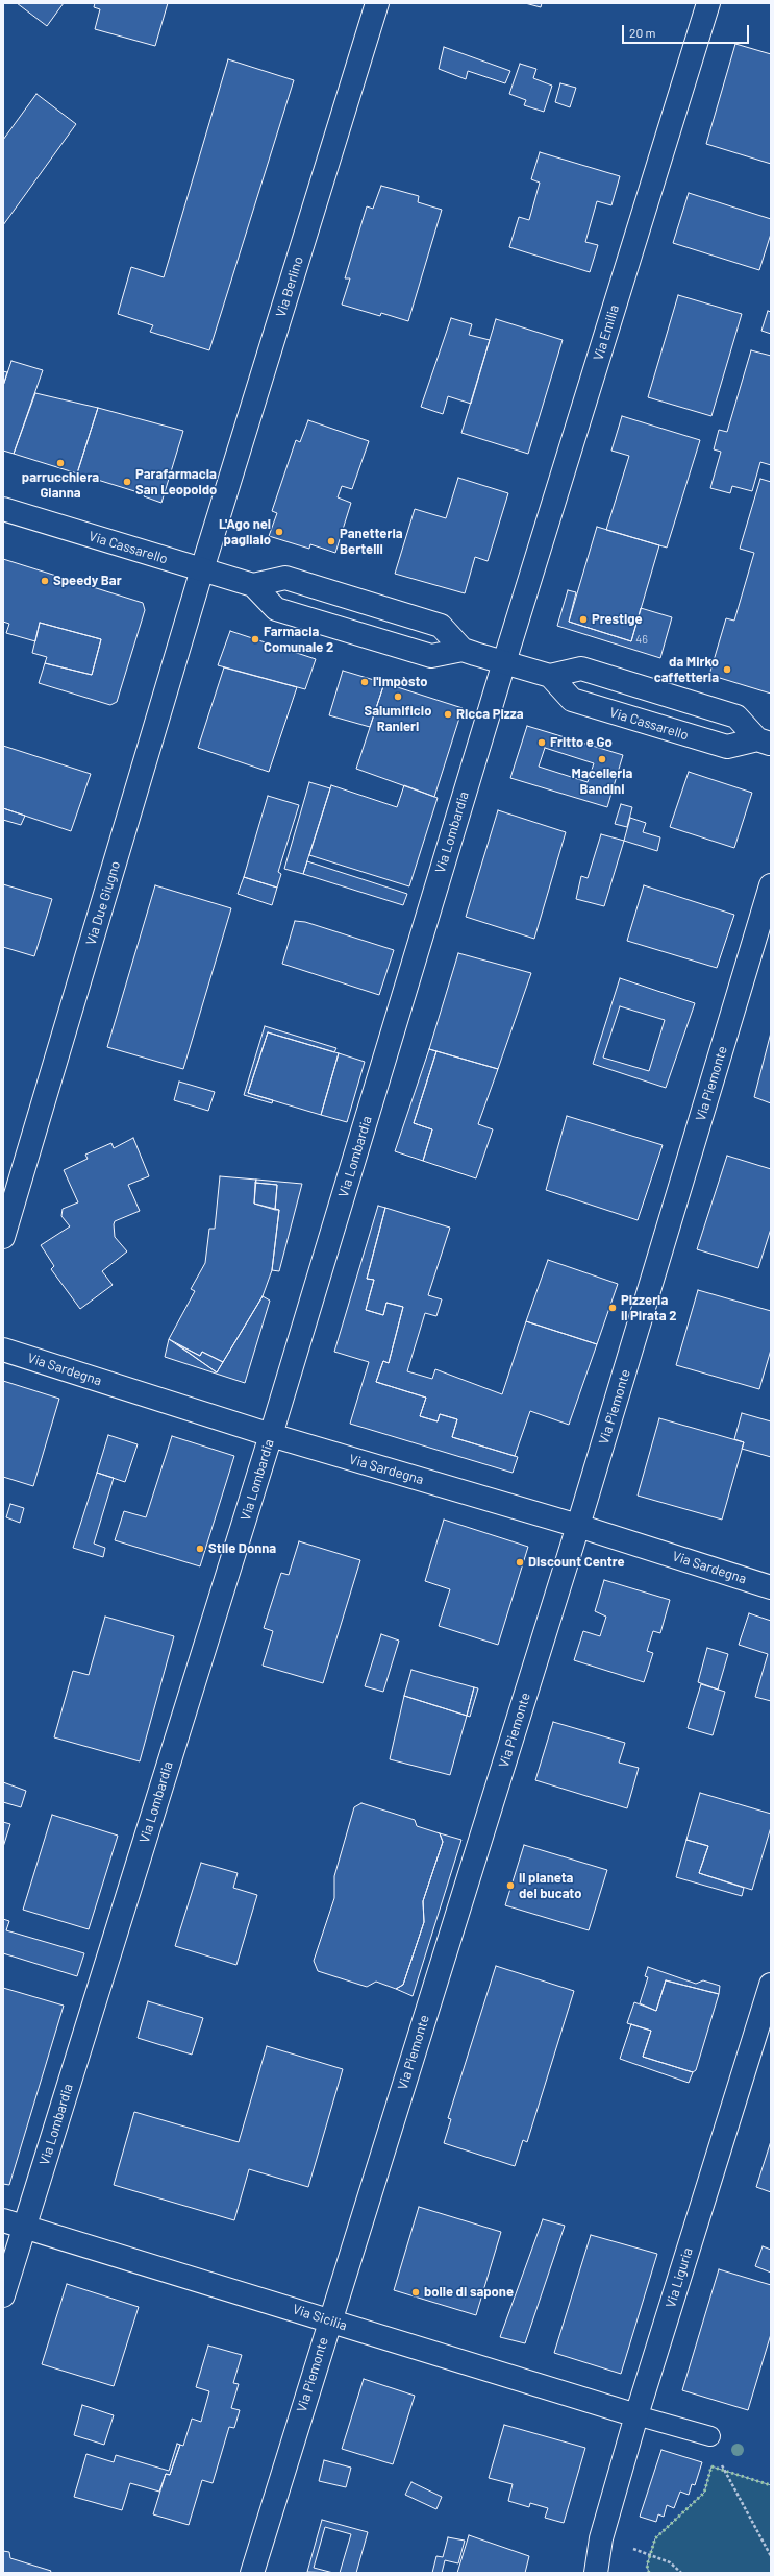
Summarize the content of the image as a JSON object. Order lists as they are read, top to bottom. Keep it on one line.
{"streets":{"street":["Via Berlino","Via Emilia","Via Cassarello","Via Lombardia","Via Due Giugno","Via Piemonte","Via Sardegna","Via Liguria","Via Sicilia"]},"crossings":[["Via Berlino","Via Cassarello"],["Via Berlino","Via Due Giugno"],["Via Emilia","Via Cassarello"],["Via Emilia","Via Lombardia"],["Via Cassarello","Via Lombardia"],["Via Cassarello","Via Due Giugno"],["Via Lombardia","Via Sardegna"],["Via Lombardia","Via Sicilia"],["Via Piemonte","Via Sardegna"],["Via Piemonte","Via Sicilia"],["Via Liguria","Via Sicilia"]],"places":["parrucchiera Gianna","Parafarmacia San Leopoldo","L'Ago nel pagliaio","Panetteria Bertelli","Speedy Bar","Prestige","Farmacia Comunale 2","da Mirko caffetteria","l'impòsto","Salumificio Ranieri","Ricca Pizza","Fritto e Go","Macelleria Bandini","Pizzeria il Pirata 2","Stile Donna","Discount Centre","il pianeta del bucato","bolle di sapone"],"house_numbers":["46"],"scale_bar":"20 m"}
